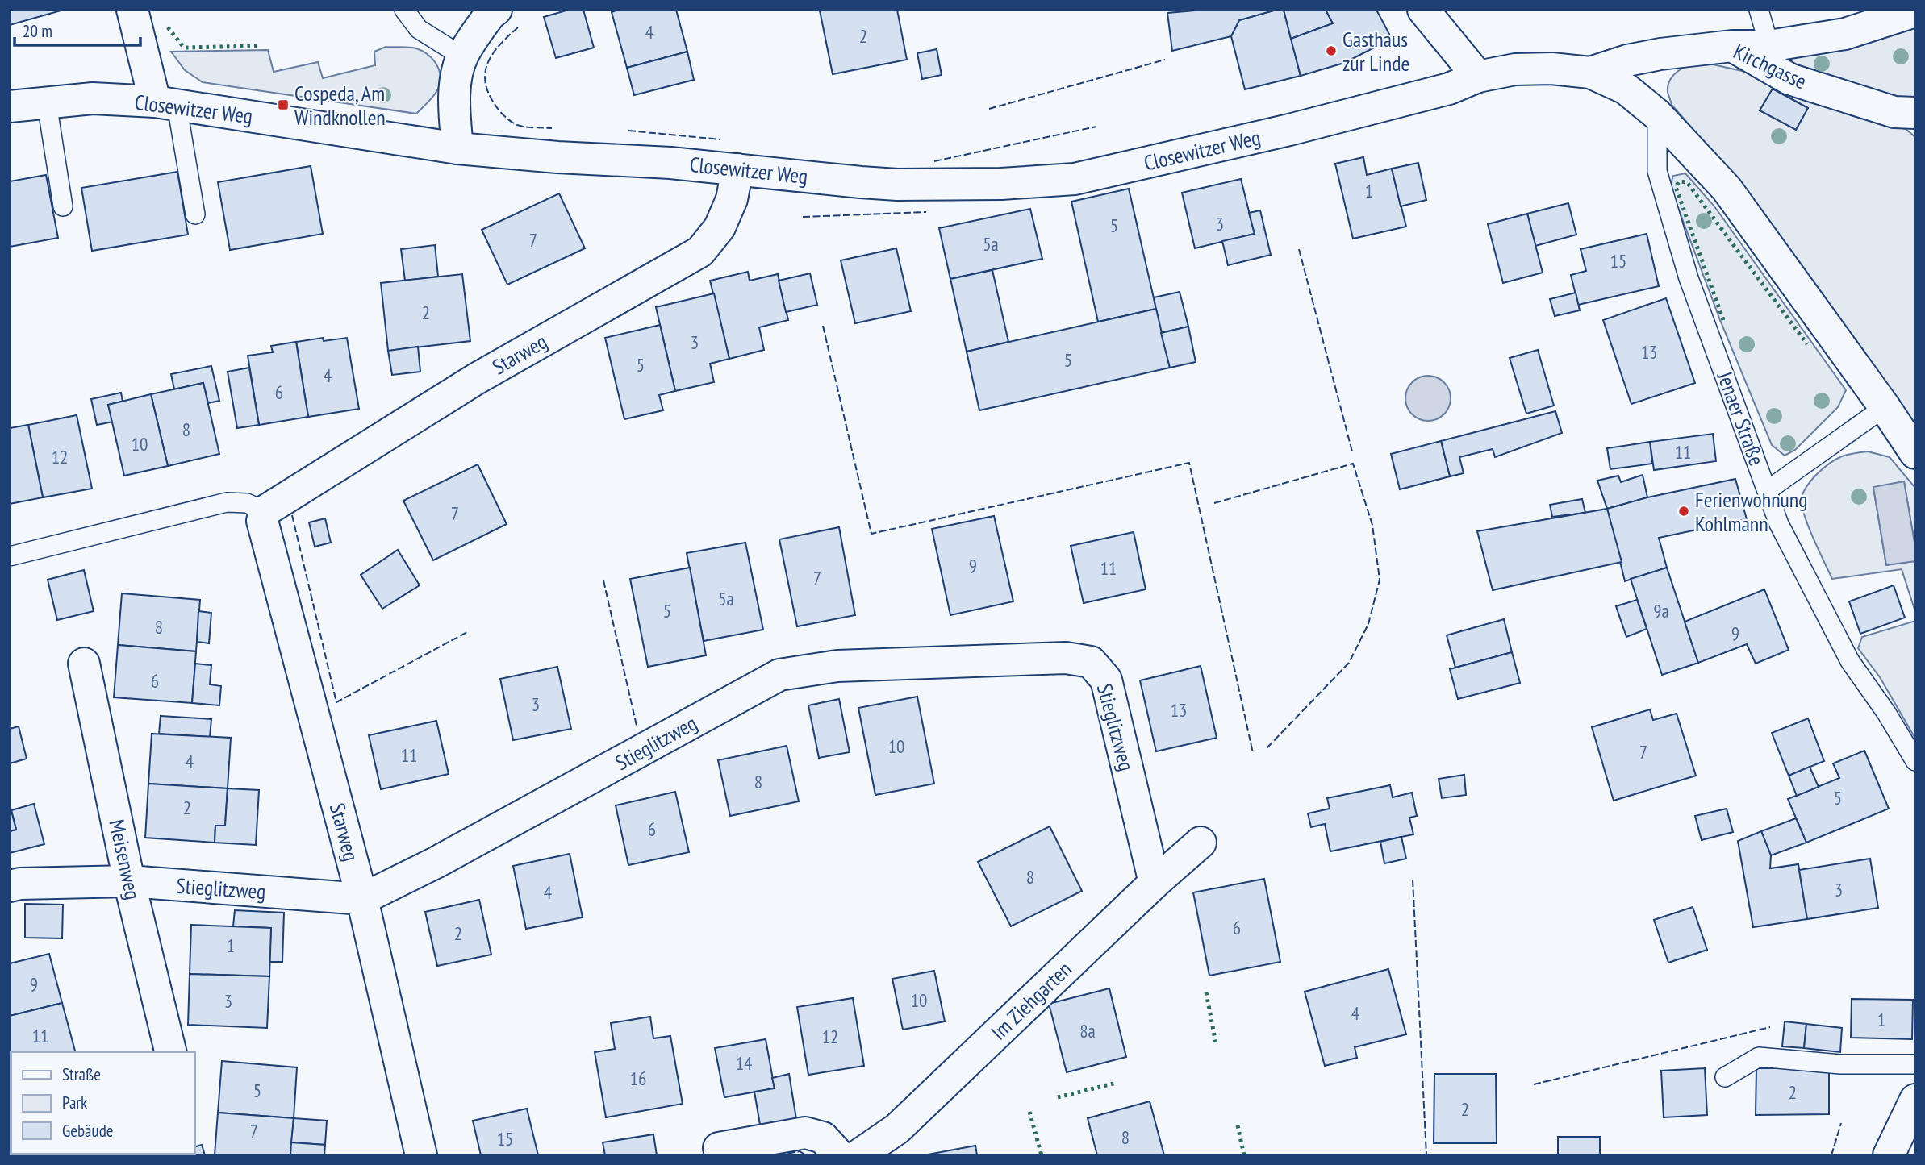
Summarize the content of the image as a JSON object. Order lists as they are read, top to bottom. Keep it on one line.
{"streets":{"street":["Kirchgasse","Closewitzer Weg","Starweg","Stieglitzweg","Meisenweg","Im Ziehgarten"],"lane":["Jenaer Straße"]},"crossings":[["Closewitzer Weg","Starweg"],["Starweg","Stieglitzweg"],["Stieglitzweg","Meisenweg"],["Stieglitzweg","Im Ziehgarten"]],"places":{"other":["Gasthaus zur Linde","Ferienwohnung Kohlmann"],"transit":["Cospeda, Am Windknollen"]},"house_numbers":["4","2","1","3","5","7","5a","15","2","3","13","5","5","4","6","8","10","11","12","7","9","11","7","5a","5","9a","8","9","6","3","13","10","7","11","4","8","5","2","6","8","3","4","6","2","1","9","10","3","4","1","8a","11","12","14","16","5","2","2","7","8","15"],"legend":["Straße","Park","Gebäude"],"scale_bar":"20 m"}
